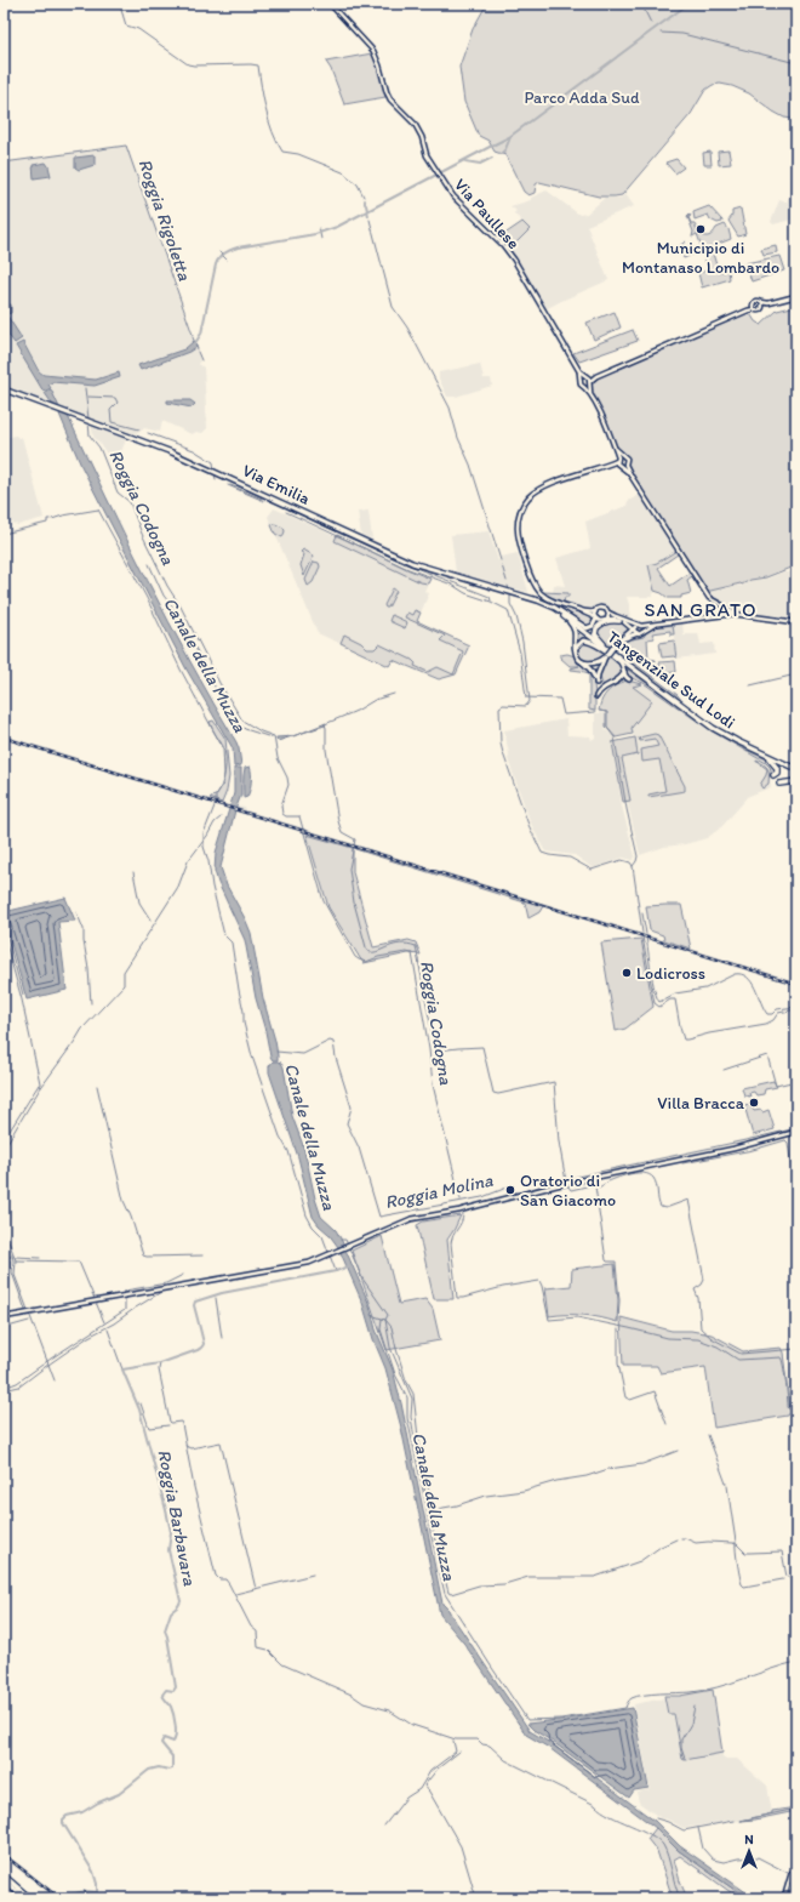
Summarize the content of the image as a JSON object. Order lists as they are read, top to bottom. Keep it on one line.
{"streets":{"highway":["Tangenziale Sud Lodi"],"main road":["Via Paullese","Via Emilia"]},"crossings":[["Via Emilia","Tangenziale Sud Lodi"]],"districts":["SAN GRATO"],"water":["Roggia Rigoletta","Roggia Codogna","Canale della Muzza","Roggia Molina","Roggia Barbavara"],"parks":["Parco Adda Sud"],"places":["Municipio di Montanaso Lombardo","Lodicross","Villa Bracca","Oratorio di San Giacomo"],"north":"top"}
